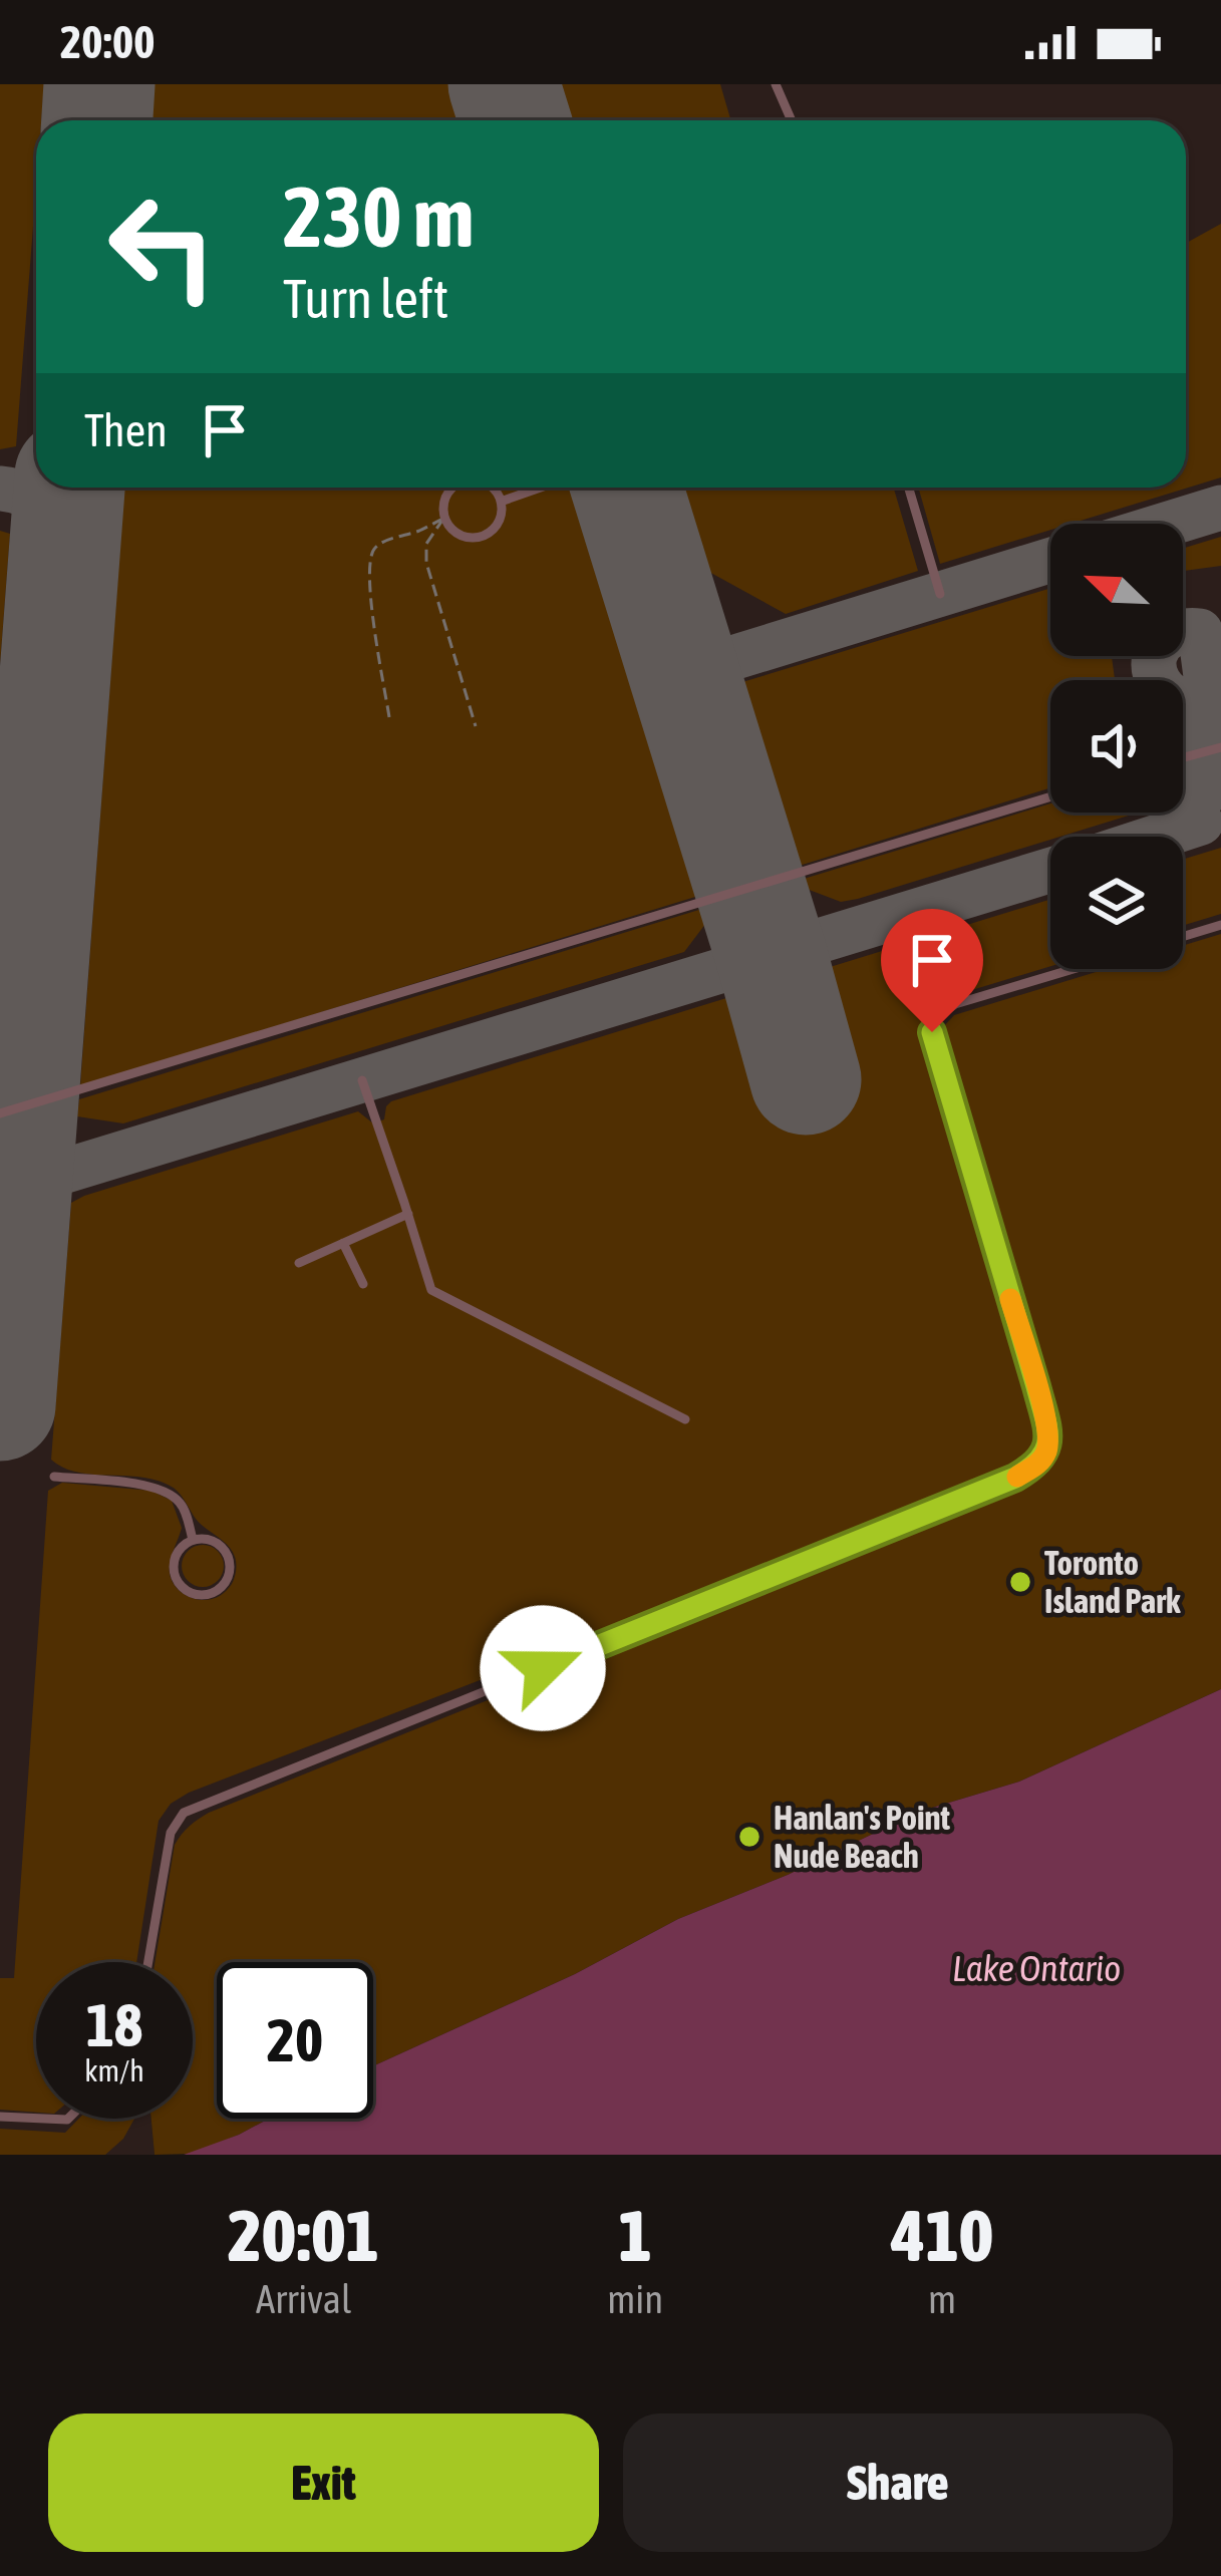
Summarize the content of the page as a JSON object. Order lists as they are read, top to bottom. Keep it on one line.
{"water":["Lake Ontario"],"places":["Toronto Island Park","Hanlan's Point Nude Beach"],"north":"top left","page":{"status":"20:00","turn":["230 m","Turn left"],"then":"Then","speed":"18 km/h","limit":"20","eta":["20:01","Arrival","1","min","410","m"],"buttons":["Exit","Share"]}}
